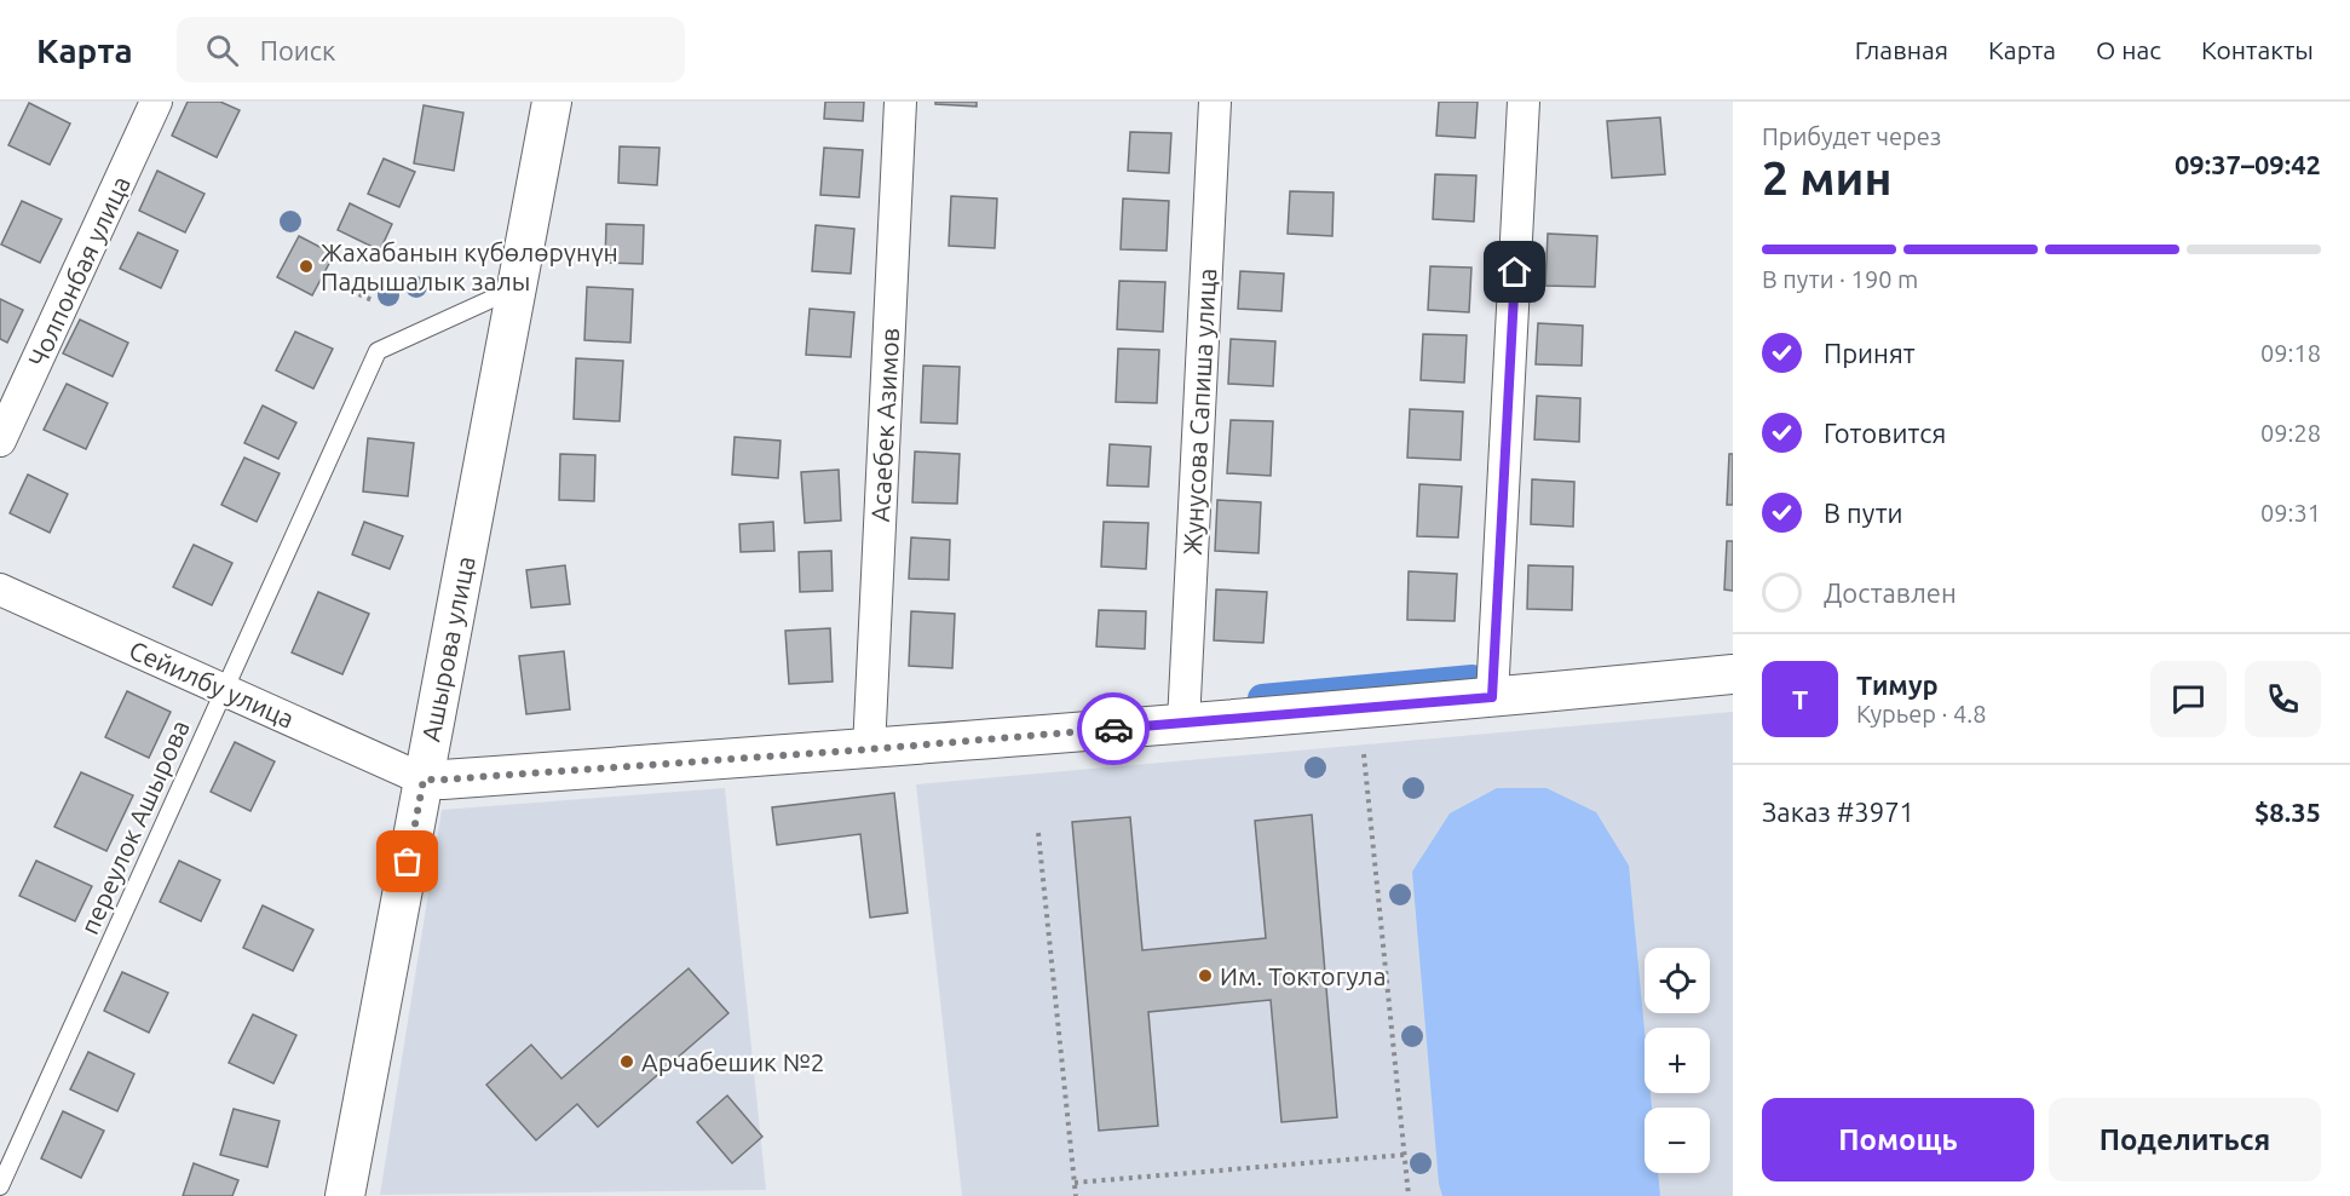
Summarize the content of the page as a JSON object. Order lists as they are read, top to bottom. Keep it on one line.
{"streets":{"street":["Чолпонбая улица","Жунусова Сапиша улица","Асаебек Азимов","Ашырова улица","Сейилбу улица"],"lane":["переулок Ашырова"]},"crossings":[["Ашырова улица","Сейилбу улица"],["Ашырова улица","переулок Ашырова"],["Сейилбу улица","переулок Ашырова"]],"places":["Жахабанын күбөлөрүнүн Падышалык залы","Им. Токтогула","Арчабешик №2"],"page":{"header":"Карта","search":"Поиск","nav":["Главная","Карта","О нас","Контакты"],"heading":["2 мин","Прибудет через","09:37–09:42"],"panel":["Тимур","Курьер · 4.8","Заказ #3971","$8.35"],"bar":"В пути · 190 m","list":[["Принят","09:18"],["Готовится","09:28"],["В пути","09:31"],"Доставлен"],"round":"Т","map_buttons":["+","−"],"buttons":["Помощь","Поделиться"]}}
